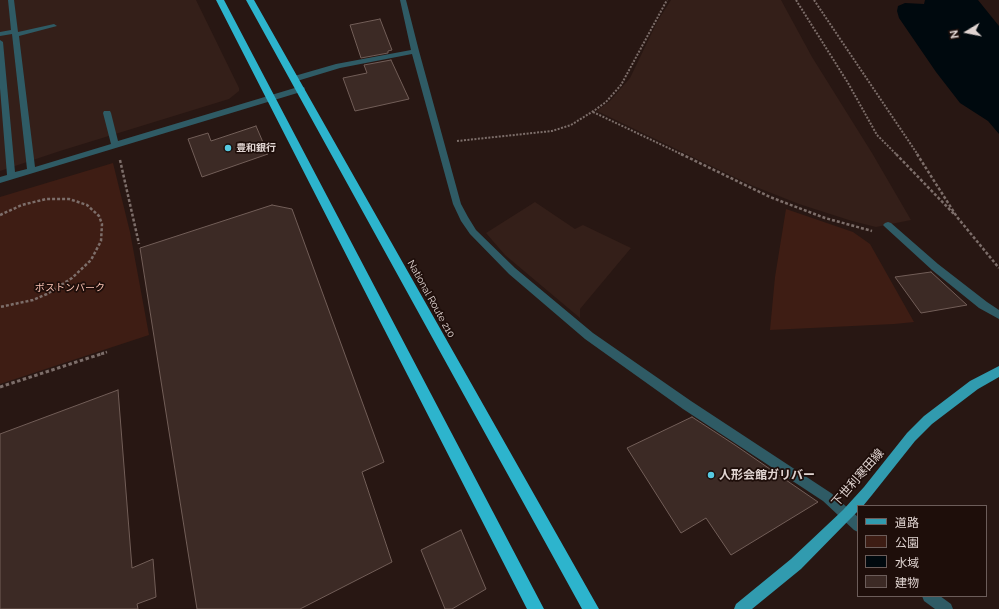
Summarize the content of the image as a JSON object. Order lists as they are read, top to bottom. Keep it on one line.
{"streets":{"highway":["National Route 210"],"main road":["下世利寒田線"]},"parks":["ボストンパーク"],"places":["豊和銀行","人形会館ガリバー"],"legend":["道路","公園","水域","建物"],"north":"left"}
